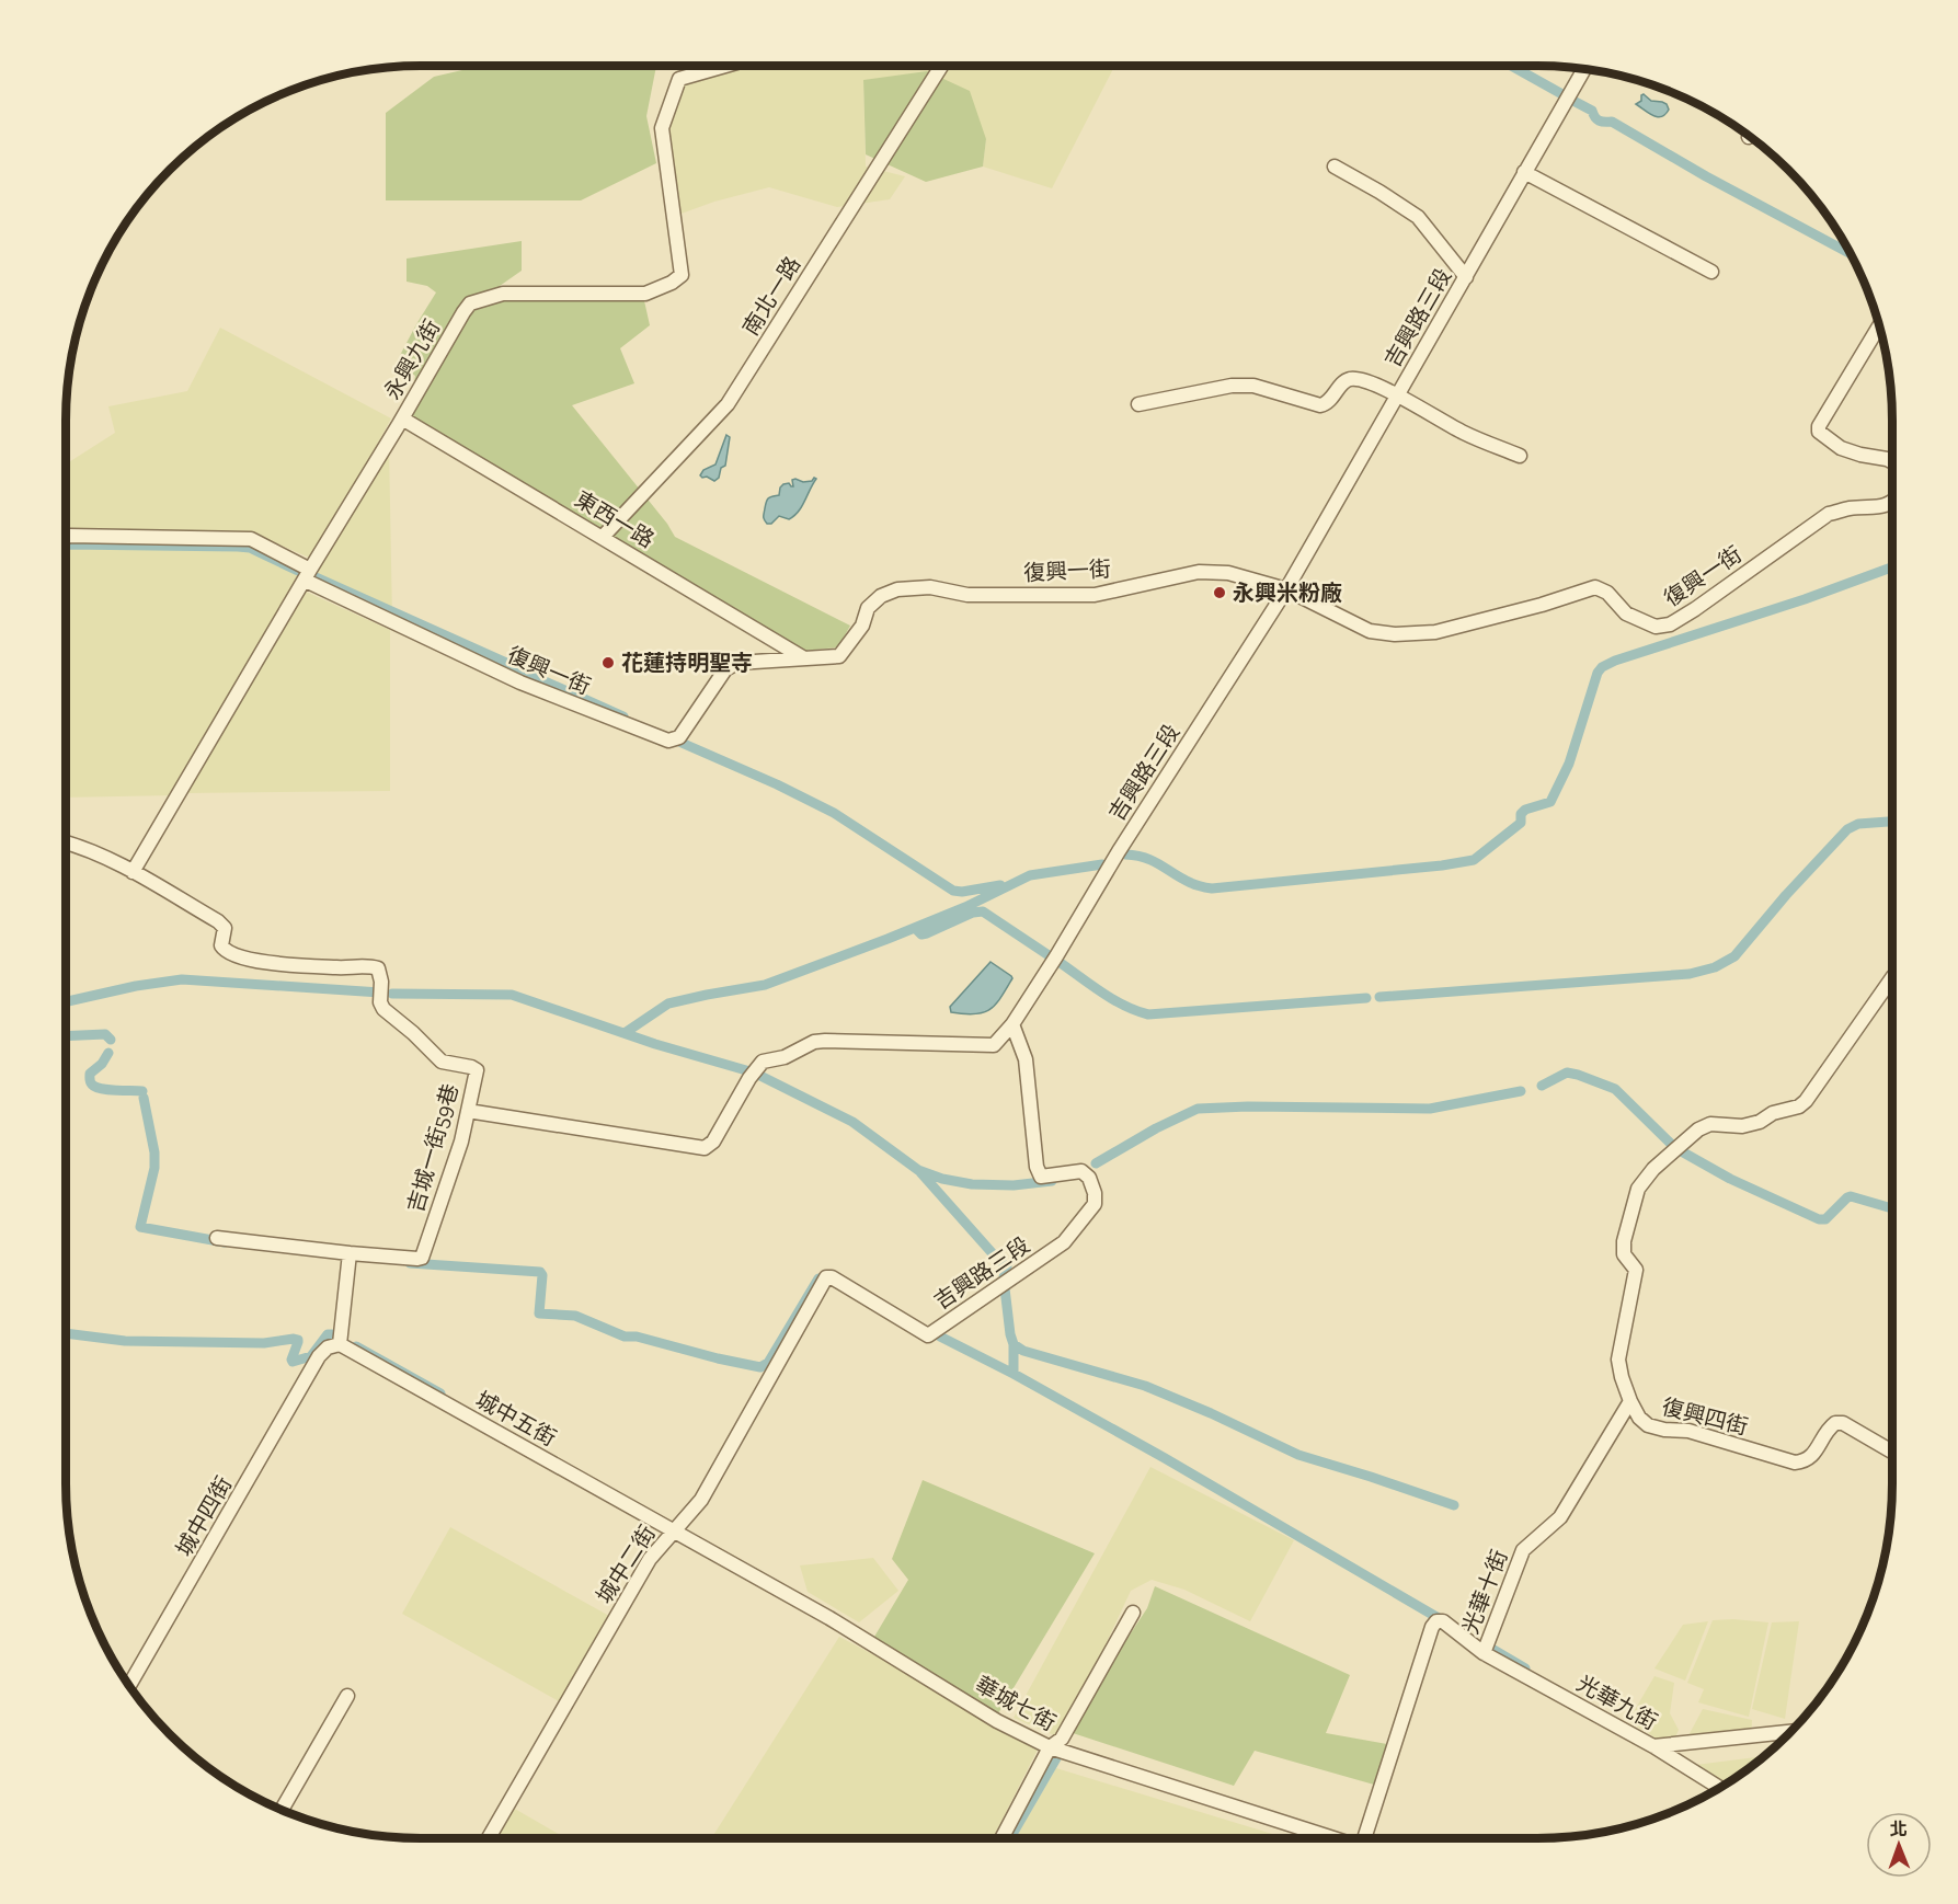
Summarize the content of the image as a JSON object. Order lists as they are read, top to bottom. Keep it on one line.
{"streets":{"street":["南北一路","吉興路三段","永興九街","東西一路","復興一街","吉城一街59巷","復興四街","城中五街","城中四街","城中二街","光華十街","光華九街","華城七街"]},"crossings":[["南北一路","東西一路"],["吉興路三段","復興一街"],["吉興路三段","城中二街"],["永興九街","東西一路"],["永興九街","復興一街"],["永興九街","吉城一街59巷"],["東西一路","復興一街"],["復興四街","光華十街"],["城中五街","城中四街"],["城中五街","城中二街"],["城中五街","華城七街"],["城中二街","華城七街"],["光華十街","光華九街"]],"places":["永興米粉廠","花蓮持明聖寺"],"north":"top"}
